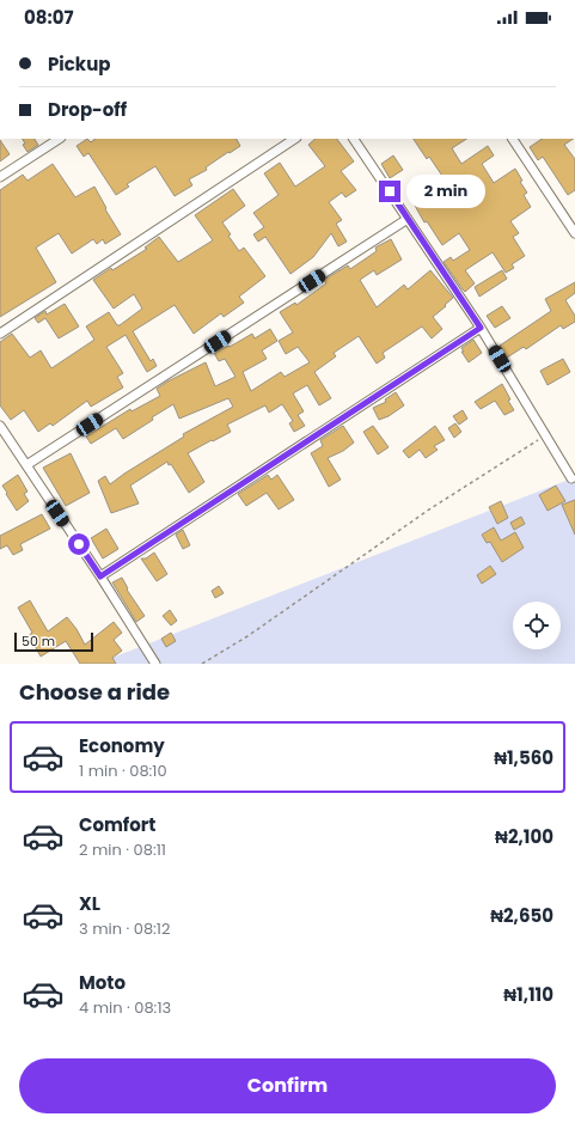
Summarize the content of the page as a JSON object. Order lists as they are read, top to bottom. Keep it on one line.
{"scale_bar":"50 m","page":{"status":"08:07","banner":["Pickup","Drop-off"],"bubble":"2 min","scale":"50 m","heading":"Choose a ride","list":[{"name":"Economy","note":"1 min · 08:10","value":"₦1,560"},{"name":"Comfort","note":"2 min · 08:11","value":"₦2,100"},{"name":"XL","note":"3 min · 08:12","value":"₦2,650"},{"name":"Moto","note":"4 min · 08:13","value":"₦1,110"}],"buttons":"Confirm"}}
